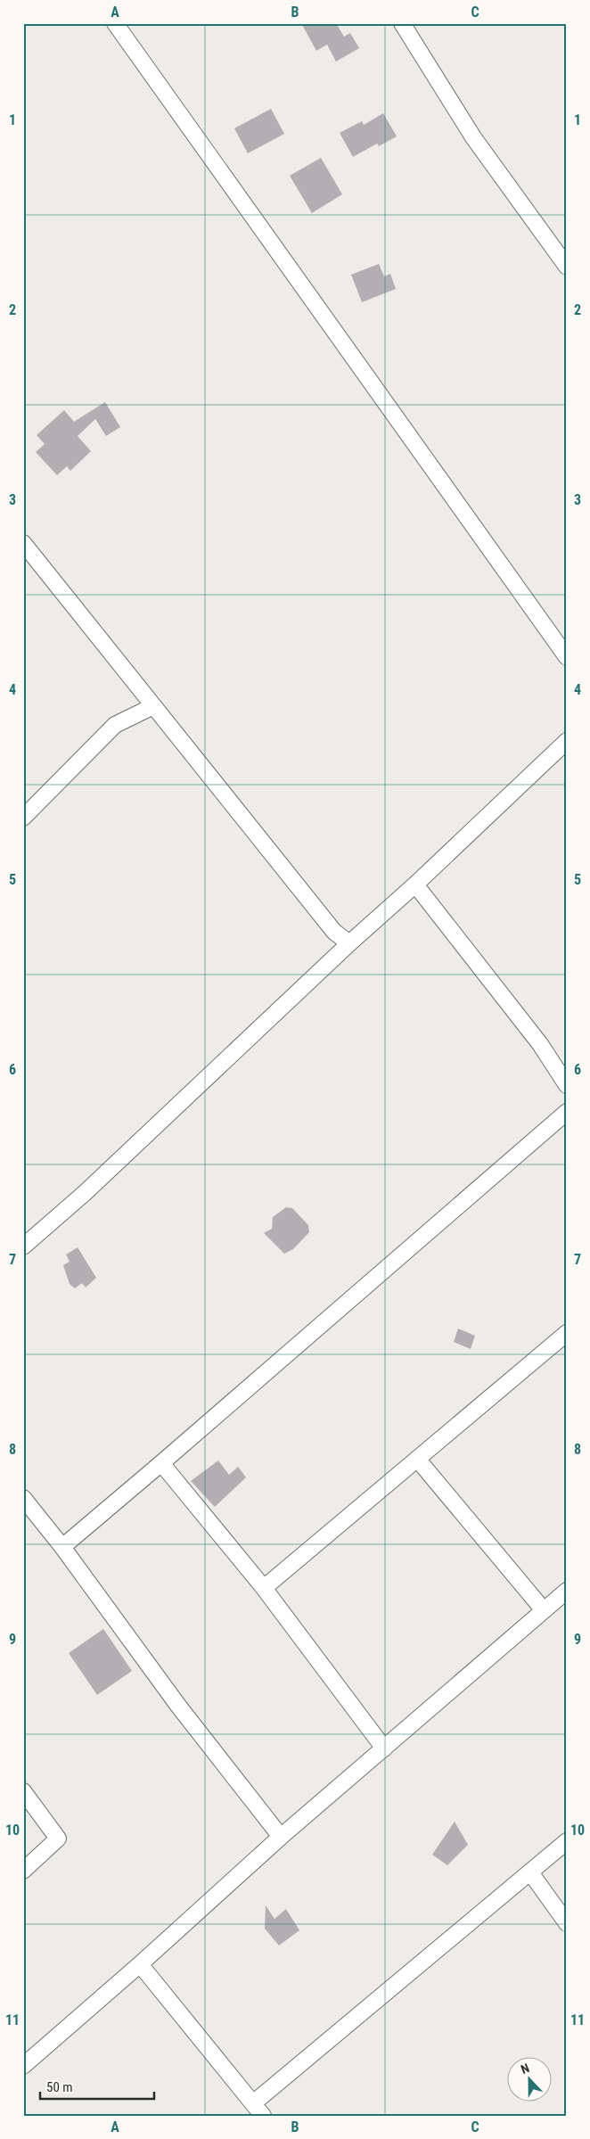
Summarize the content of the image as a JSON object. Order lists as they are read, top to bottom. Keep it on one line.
{"scale_bar":"50 m","north":"top","grid":{"columns":["A","B","C"],"rows":["1","2","3","4","5","6","7","8","9","10","11"]}}
